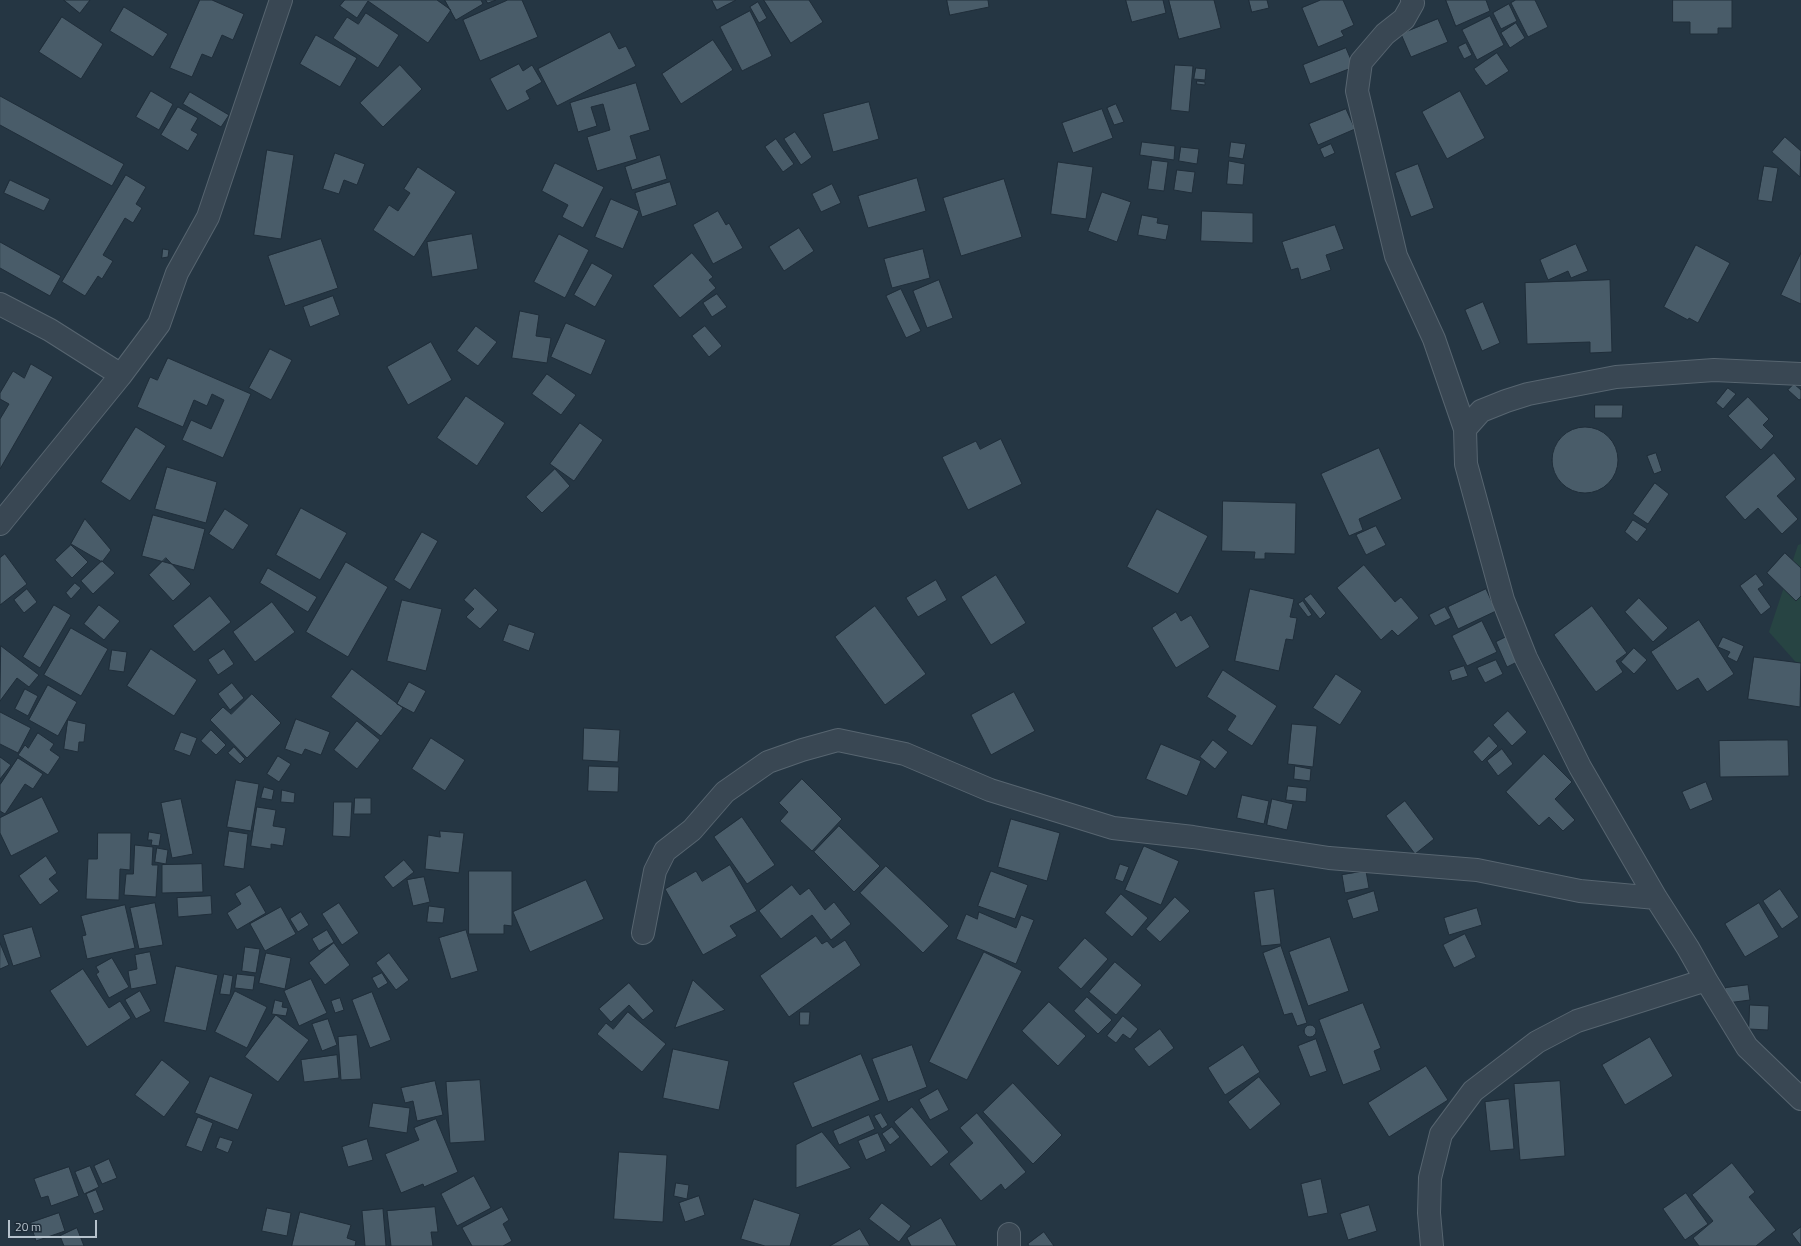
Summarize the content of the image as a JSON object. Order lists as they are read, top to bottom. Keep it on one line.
{"scale_bar":"20 m"}
